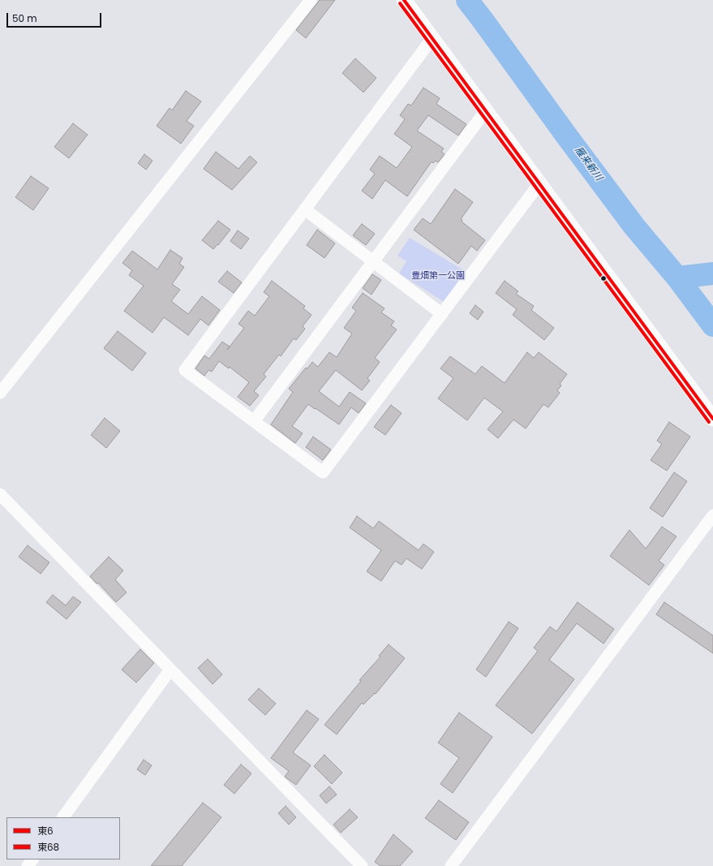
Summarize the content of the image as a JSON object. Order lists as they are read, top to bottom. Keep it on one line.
{"water":["雁来新川"],"parks":["豊畑第一公園"],"lines":["transit line 東6","transit line 東68"],"legend":["東6","東68"],"scale_bar":"50 m"}
